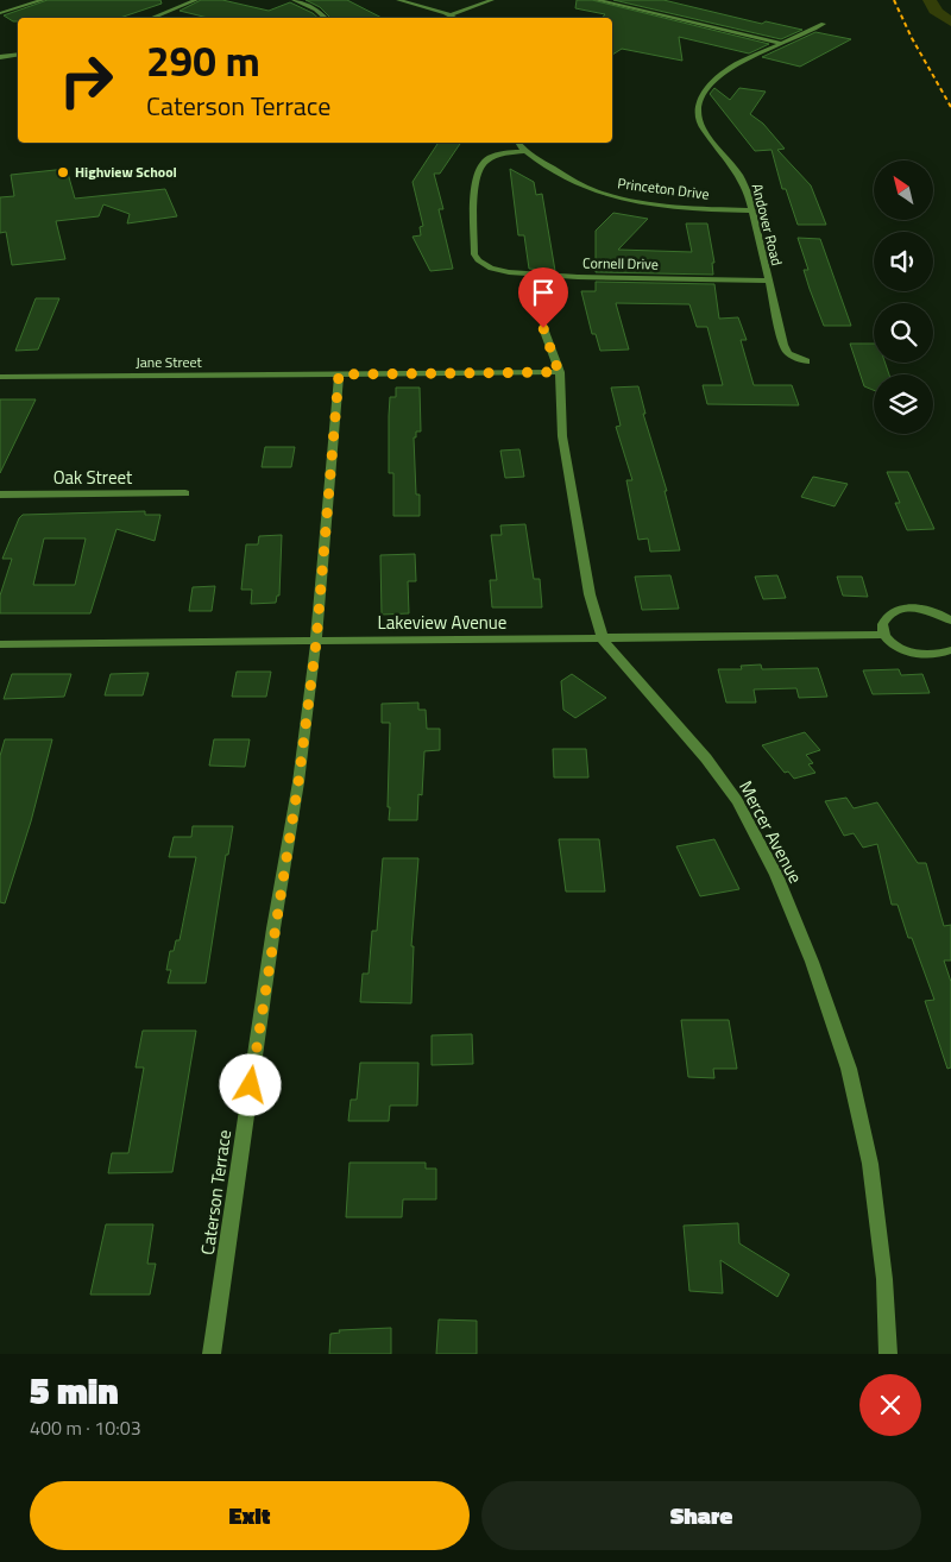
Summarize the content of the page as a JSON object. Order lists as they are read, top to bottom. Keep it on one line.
{"streets":{"street":["Princeton Drive","Andover Road","Cornell Drive","Jane Street","Oak Street","Lakeview Avenue","Mercer Avenue","Caterson Terrace"]},"crossings":[["Princeton Drive","Andover Road"],["Princeton Drive","Cornell Drive"],["Andover Road","Cornell Drive"],["Jane Street","Caterson Terrace"],["Lakeview Avenue","Mercer Avenue"],["Lakeview Avenue","Caterson Terrace"]],"places":["Highview School"],"north":"top left","page":{"turn":["290 m","Caterson Terrace"],"heading":["5 min","400 m · 10:03"],"buttons":["Exit","Share"]}}
